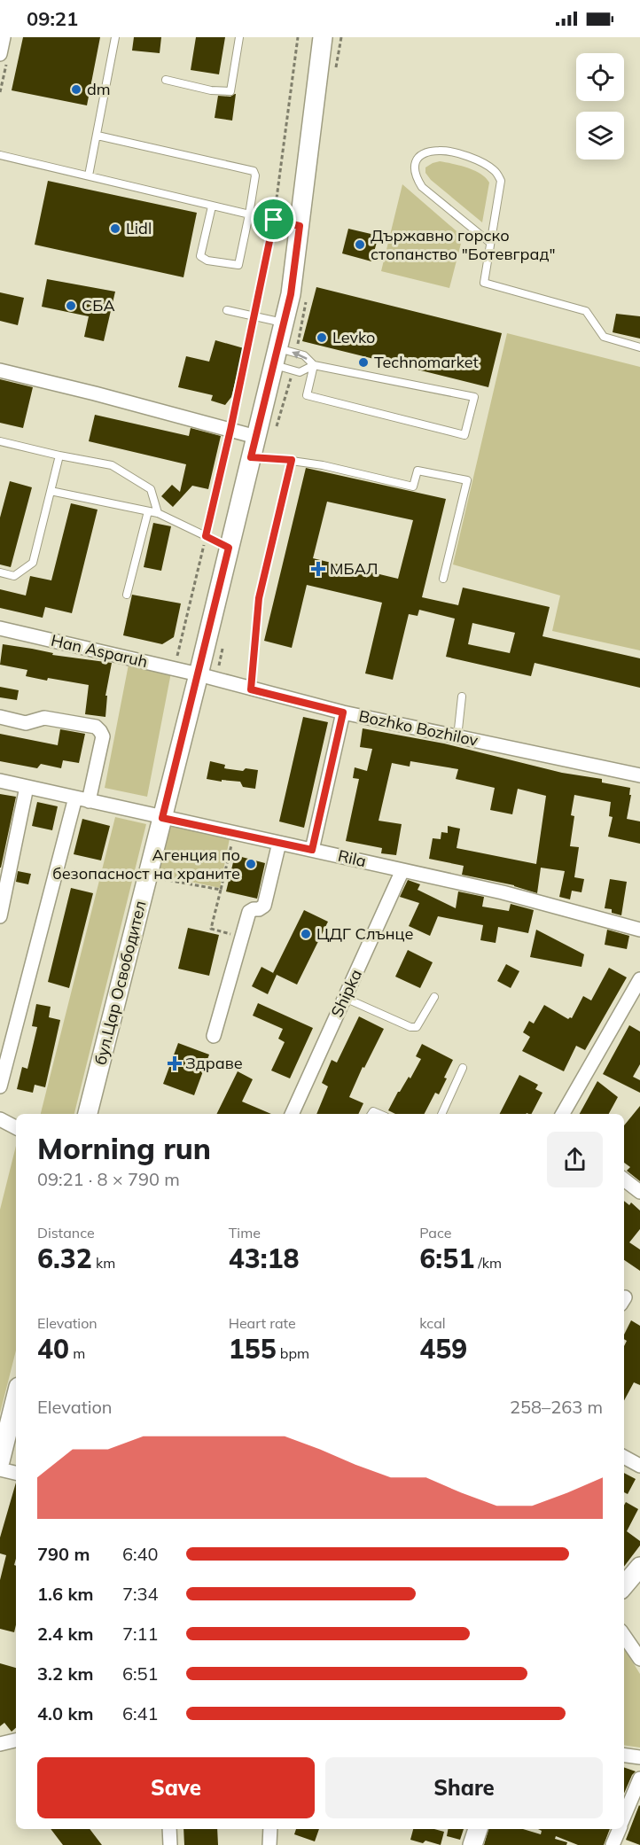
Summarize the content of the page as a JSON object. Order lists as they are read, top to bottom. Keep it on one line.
{"streets":{"street":["Han Asparuh","Bozhko Bozhilov","Rila","бул.Цар Освободител","Shipka"]},"crossings":[["Han Asparuh","Bozhko Bozhilov"],["Han Asparuh","бул.Цар Освободител"],["Bozhko Bozhilov","бул.Цар Освободител"],["Rila","бул.Цар Освободител"],["Rila","Shipka"]],"places":{"other":["dm","Lidl","Държавно горско стопанство \"Ботевград\"","СБА","Levko","Technomarket","Агенция по безопасност на храните","ЦДГ Слънце"],"health":["МБАЛ","Здраве"]},"page":{"status":"09:21","heading":["Morning run","09:21 · 8 × 790 m"],"stats":[["Distance","6.32 km"],["Time","43:18"],["Pace","6:51 /km"],["Elevation","40 m"],["Heart rate","155 bpm"],["kcal","459"]],"chart":["Elevation","258–263 m"],"list":[{"name":"790 m","note":"6:40"},{"name":"1.6 km","note":"7:34"},{"name":"2.4 km","note":"7:11"},{"name":"3.2 km","note":"6:51"},{"name":"4.0 km","note":"6:41"}],"buttons":["Save","Share"]}}
